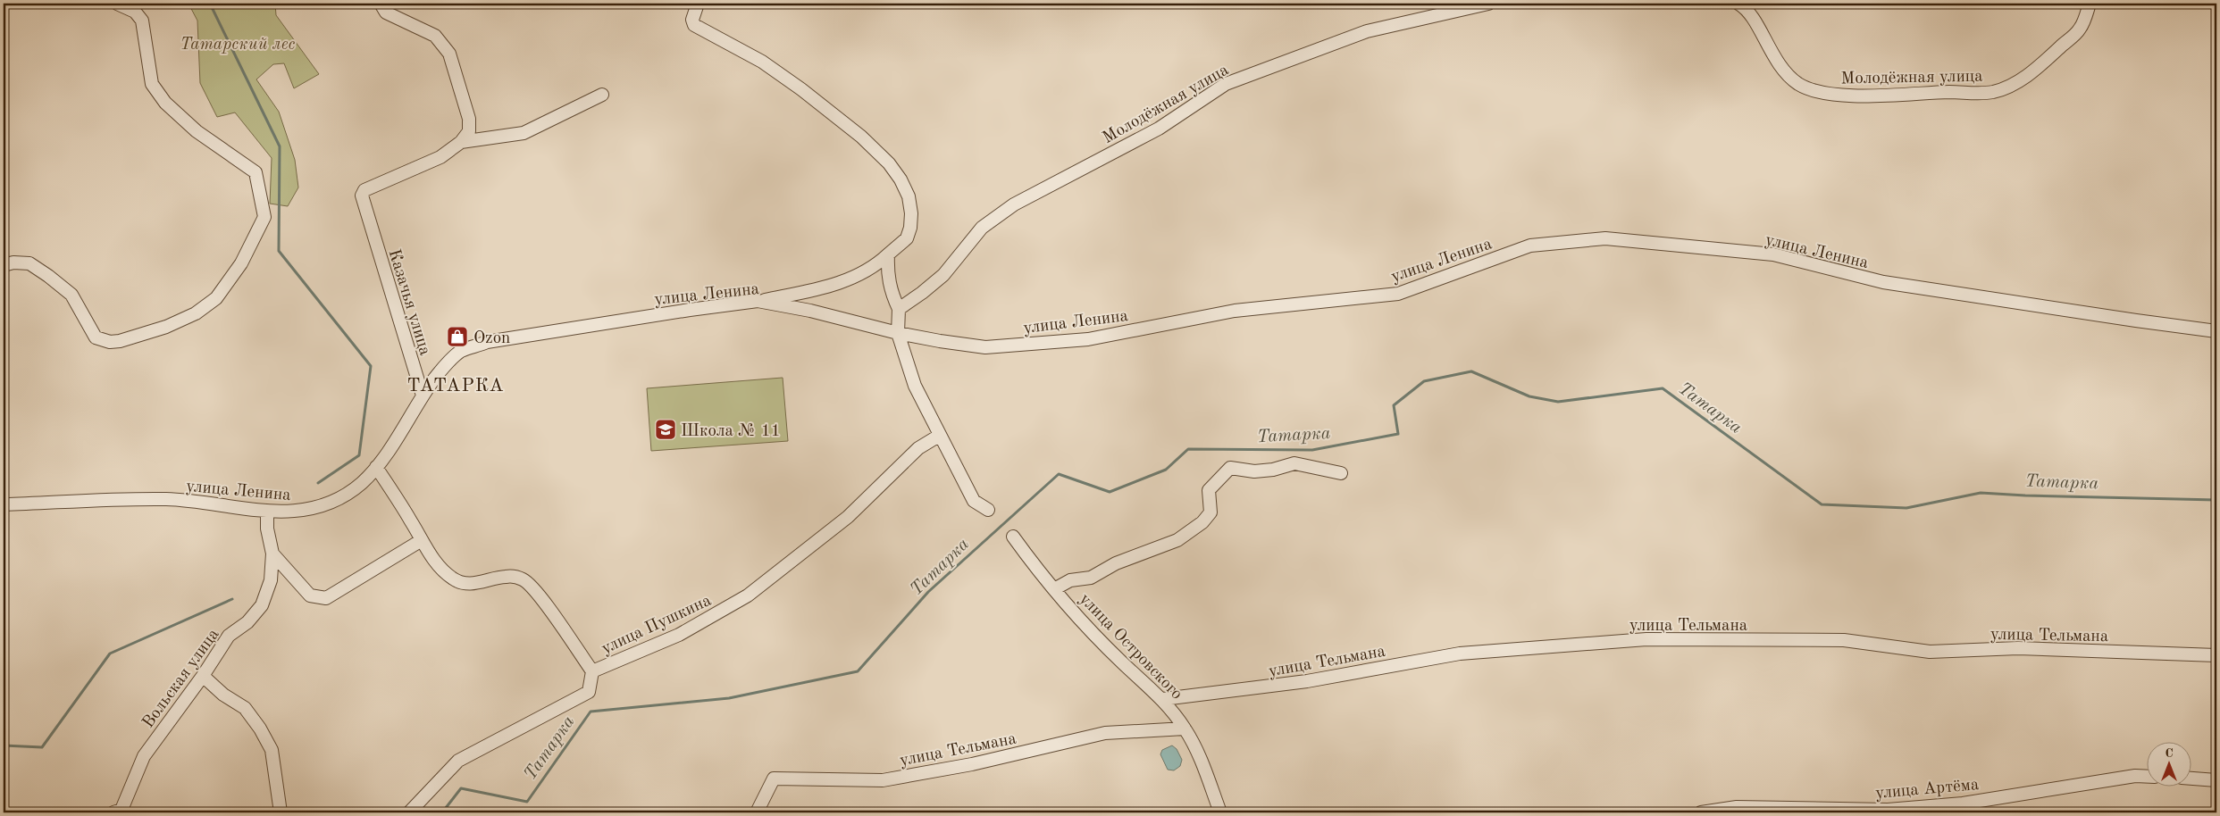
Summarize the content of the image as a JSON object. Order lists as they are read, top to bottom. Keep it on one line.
{"streets":{"street":["Молодёжная улица","улица Ленина","Казачья улица","улица Пушкина","улица Тельмана","улица Островского","Вольская улица","улица Артёма"]},"crossings":[["улица Ленина","Казачья улица"],["улица Ленина","Вольская улица"],["улица Тельмана","улица Островского"]],"districts":["ТАТАРКА"],"water":["Татарка"],"parks":["Татарский лес"],"places":{"shop":["Ozon"],"school or university":["Школа № 11"]},"north":"top"}
